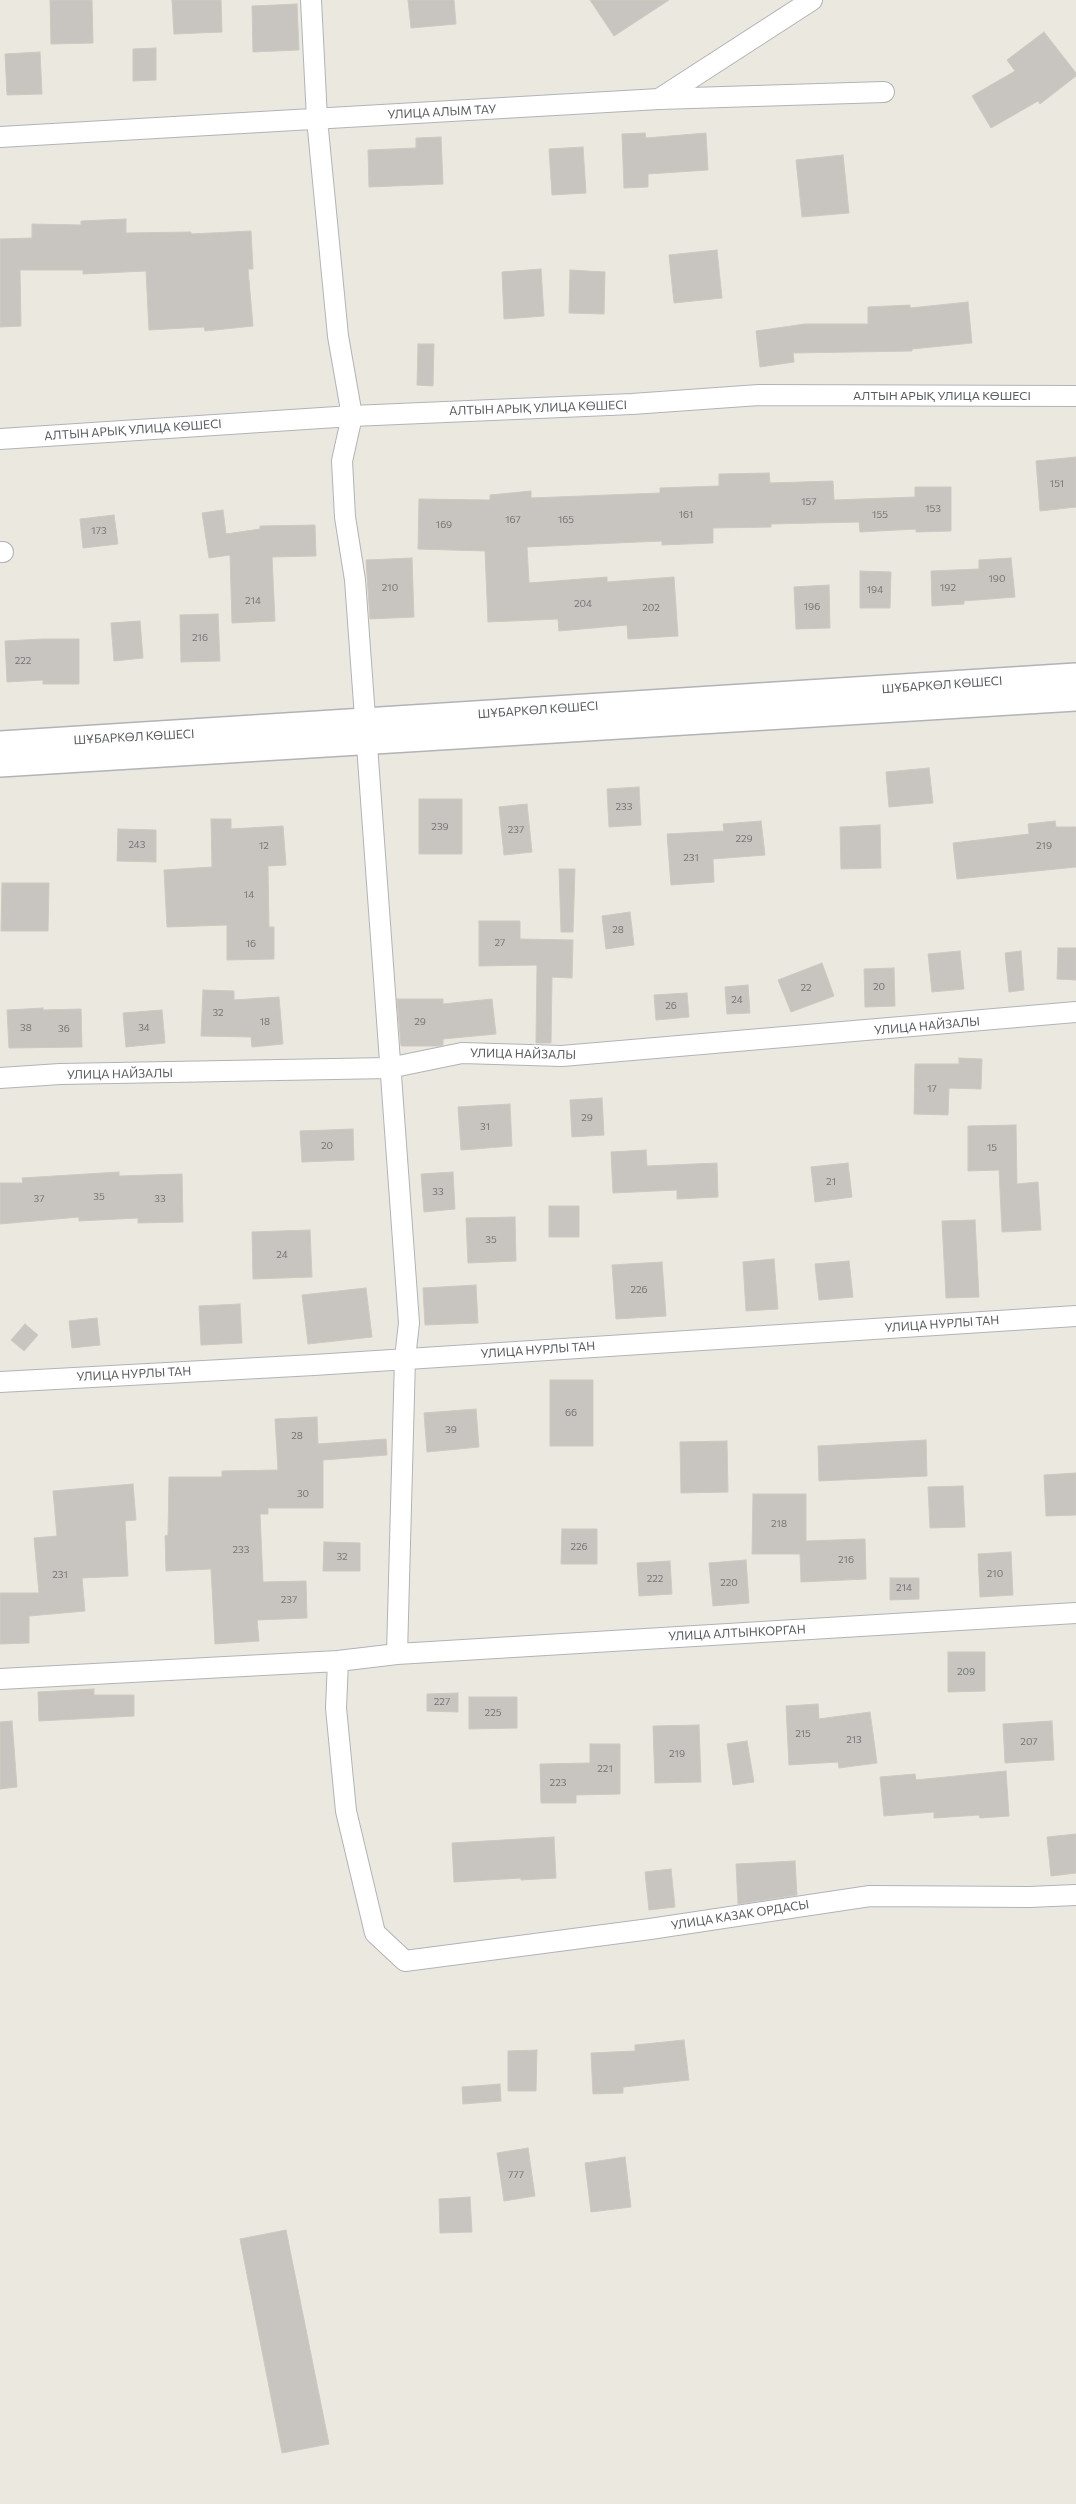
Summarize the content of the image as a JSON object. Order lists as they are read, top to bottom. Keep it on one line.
{"streets":{"street":["УЛИЦА АЛЫМ ТАУ","АЛТЫН АРЫҚ УЛИЦА КӨШЕСІ","ШҰБАРКӨЛ КӨШЕСІ","УЛИЦА НАЙЗАЛЫ","УЛИЦА НУРЛЫ ТАН","УЛИЦА АЛТЫНКОРГАН","УЛИЦА КАЗАК ОРДАСЫ"]},"crossings":[["УЛИЦА АЛТЫНКОРГАН","УЛИЦА КАЗАК ОРДАСЫ"]],"house_numbers":["151","157","153","161","155","167","165","169","173","190","210","192","194","214","204","196","202","216","222","233","239","237","229","243","12","219","231","14","28","27","16","20","22","24","26","32","18","29","38","34","36","17","29","31","20","15","21","33","35","37","33","35","24","226","66","39","28","30","218","226","233","32","216","210","231","222","220","214","237","209","227","225","215","213","207","219","221","223","777"]}
